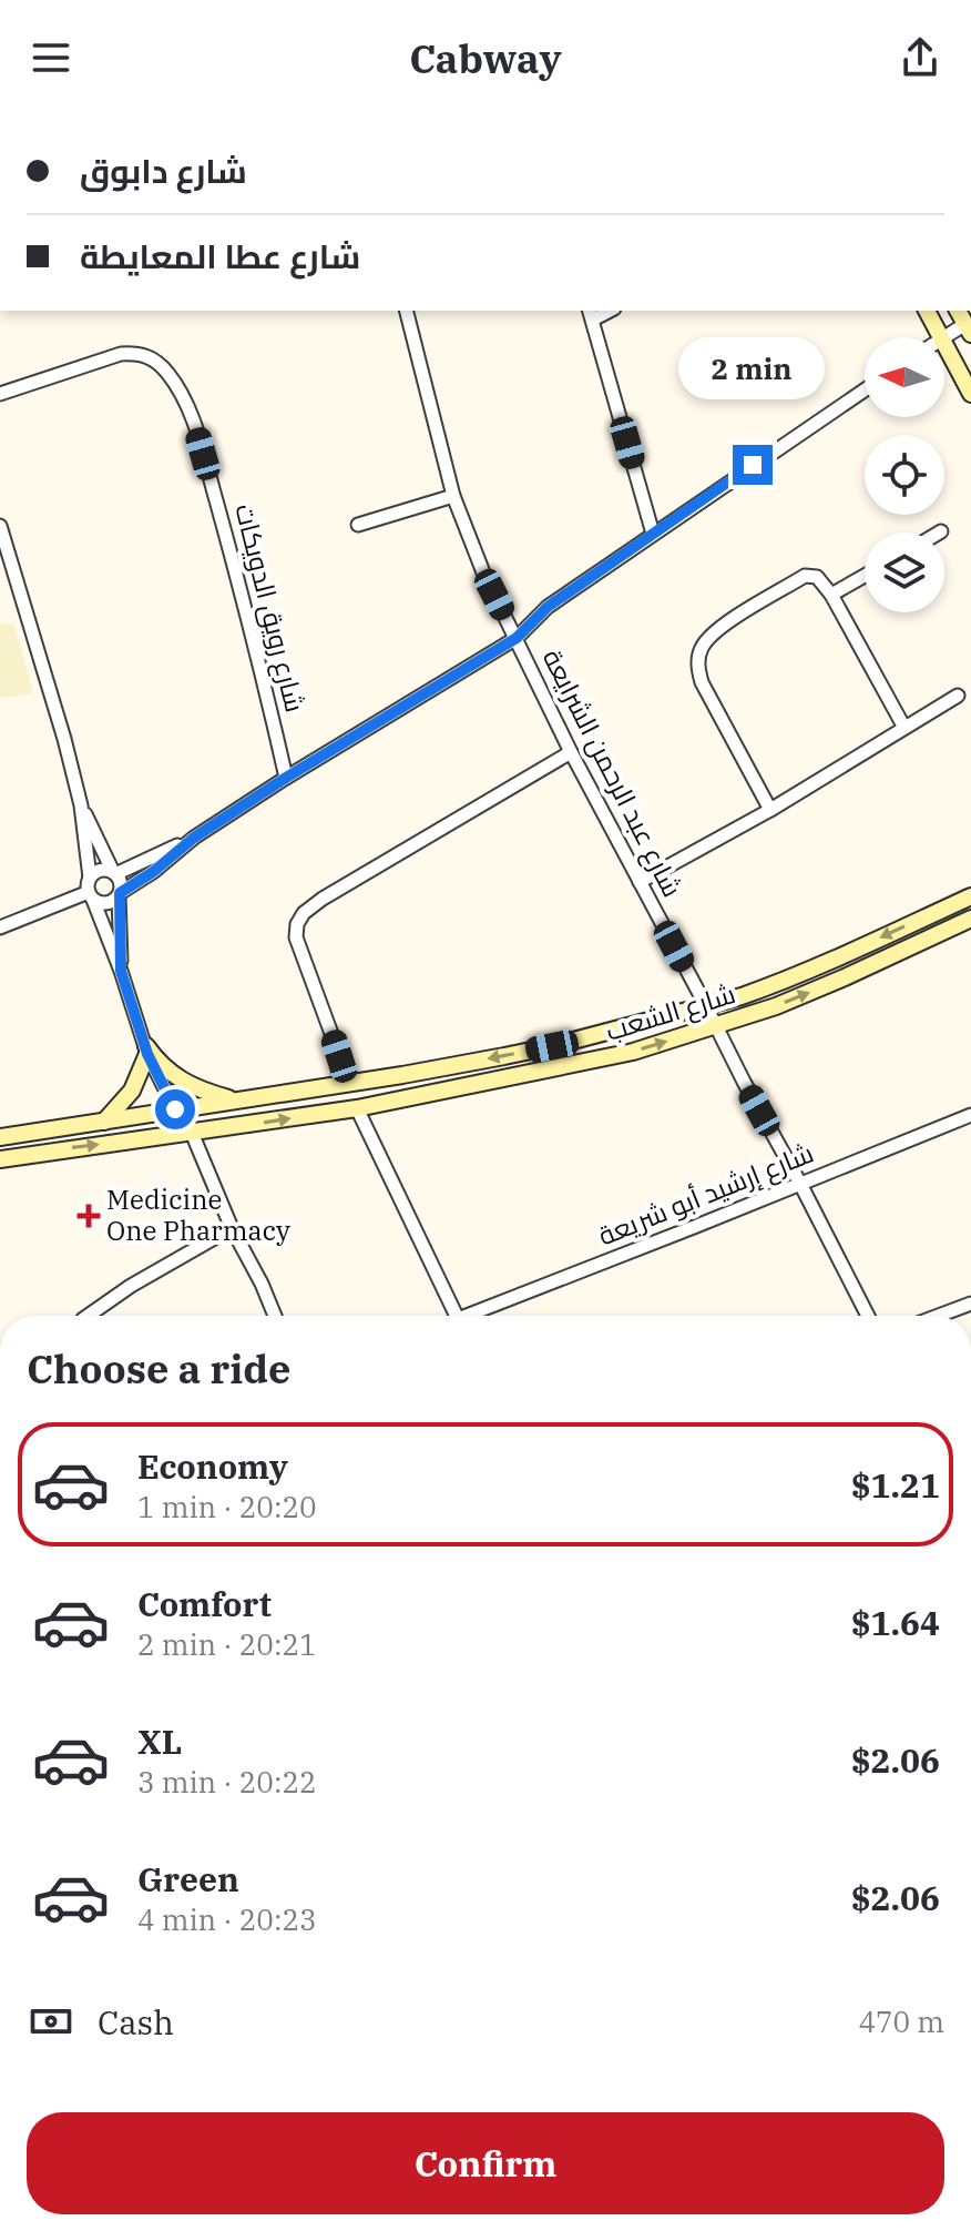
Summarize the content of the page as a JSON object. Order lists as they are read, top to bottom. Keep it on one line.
{"streets":{"main road":["شارع الشعب"],"street":["شارع رويق الدويكات","شارع عبد الرحمن الشرايعة","شارع إرشيد أبو شريعة"]},"crossings":[["شارع عبد الرحمن الشرايعة","شارع الشعب"],["شارع عبد الرحمن الشرايعة","شارع إرشيد أبو شريعة"]],"places":{"health":["Medicine One Pharmacy"]},"north":"left","page":{"header":"Cabway","banner":["شارع دابوق","شارع عطا المعايطة"],"bubble":"2 min","heading":"Choose a ride","list":[{"name":"Economy","note":"1 min · 20:20","value":"$1.21"},{"name":"Comfort","note":"2 min · 20:21","value":"$1.64"},{"name":"XL","note":"3 min · 20:22","value":"$2.06"},{"name":"Green","note":"4 min · 20:23","value":"$2.06"}],"pay":["Cash","470 m"],"buttons":"Confirm"}}
